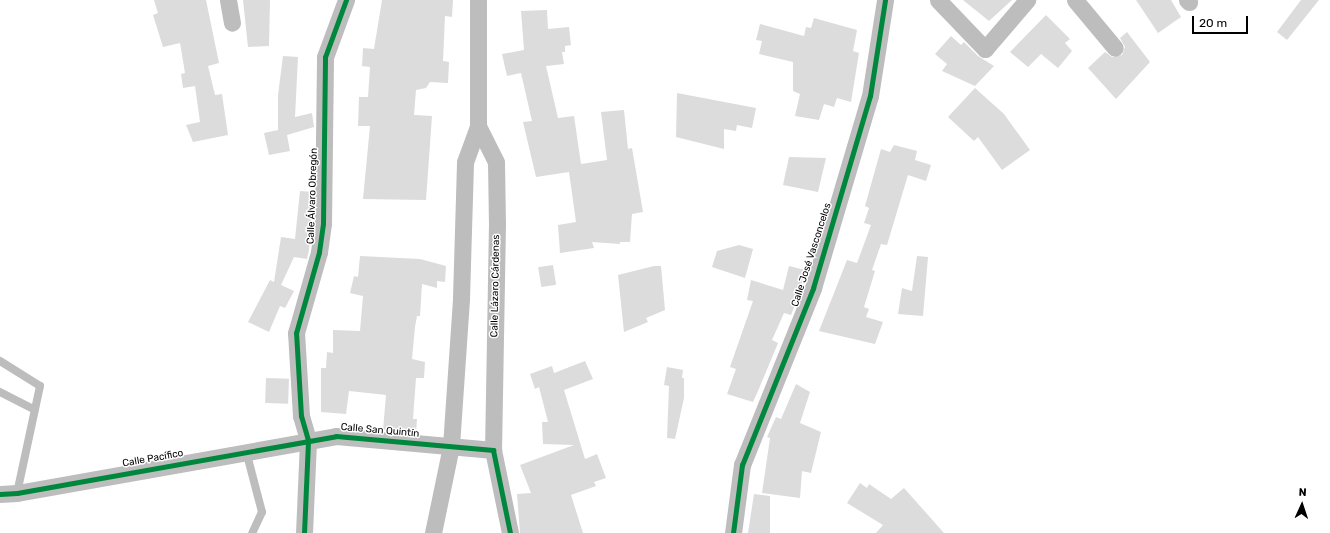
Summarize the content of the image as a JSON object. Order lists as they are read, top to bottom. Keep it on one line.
{"streets":{"street":["Calle Álvaro Obregón","Calle José Vasconcelos","Calle Lázaro Cárdenas","Calle San Quintín","Calle Pacífico"]},"crossings":[["Calle Álvaro Obregón","Calle San Quintín"],["Calle Álvaro Obregón","Calle Pacífico"],["Calle Lázaro Cárdenas","Calle San Quintín"],["Calle San Quintín","Calle Pacífico"]],"scale_bar":"20 m","north":"top"}
